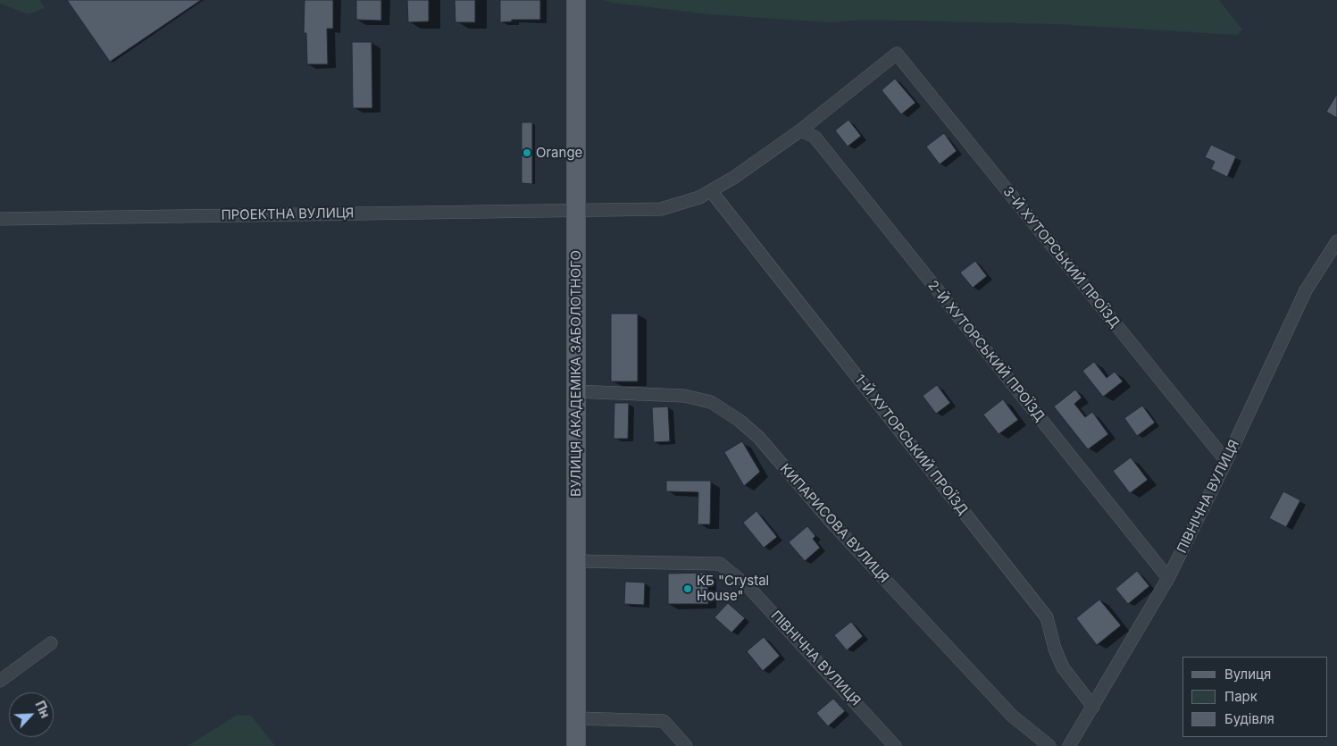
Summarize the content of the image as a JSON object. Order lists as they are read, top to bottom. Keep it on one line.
{"streets":{"main road":["ВУЛИЦЯ АКАДЕМІКА ЗАБОЛОТНОГО"],"street":["ПРОЕКТНА ВУЛИЦЯ","3-Й ХУТОРСЬКИЙ ПРОЇЗД","2-Й ХУТОРСЬКИЙ ПРОЇЗД","1-Й ХУТОРСЬКИЙ ПРОЇЗД","ПІВНІЧНА ВУЛИЦЯ","КИПАРИСОВА ВУЛИЦЯ"]},"crossings":[["ПРОЕКТНА ВУЛИЦЯ","3-Й ХУТОРСЬКИЙ ПРОЇЗД"],["ПРОЕКТНА ВУЛИЦЯ","2-Й ХУТОРСЬКИЙ ПРОЇЗД"],["ПРОЕКТНА ВУЛИЦЯ","ВУЛИЦЯ АКАДЕМІКА ЗАБОЛОТНОГО"],["ПРОЕКТНА ВУЛИЦЯ","1-Й ХУТОРСЬКИЙ ПРОЇЗД"],["3-Й ХУТОРСЬКИЙ ПРОЇЗД","ПІВНІЧНА ВУЛИЦЯ"],["2-Й ХУТОРСЬКИЙ ПРОЇЗД","ПІВНІЧНА ВУЛИЦЯ"],["ВУЛИЦЯ АКАДЕМІКА ЗАБОЛОТНОГО","ПІВНІЧНА ВУЛИЦЯ"],["ВУЛИЦЯ АКАДЕМІКА ЗАБОЛОТНОГО","КИПАРИСОВА ВУЛИЦЯ"],["1-Й ХУТОРСЬКИЙ ПРОЇЗД","ПІВНІЧНА ВУЛИЦЯ"]],"places":["Orange","КБ \"Crystal House\""],"legend":["Вулиця","Парк","Будівля"],"north":"top right"}
